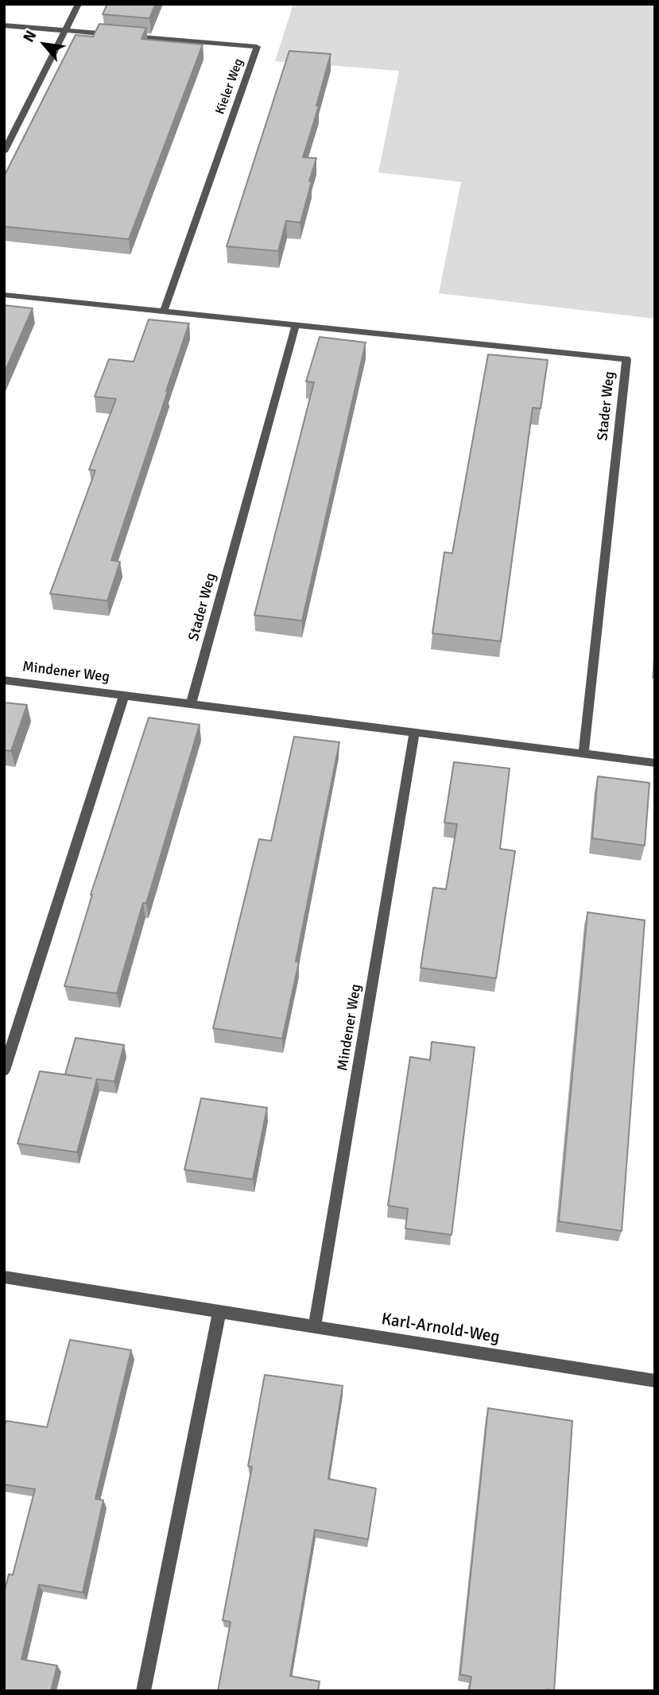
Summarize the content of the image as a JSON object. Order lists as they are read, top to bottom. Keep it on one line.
{"streets":{"street":["Kieler Weg","Stader Weg","Mindener Weg","Karl-Arnold-Weg"]},"crossings":[["Kieler Weg","Stader Weg"],["Stader Weg","Mindener Weg"],["Mindener Weg","Karl-Arnold-Weg"]],"north":"top left"}
